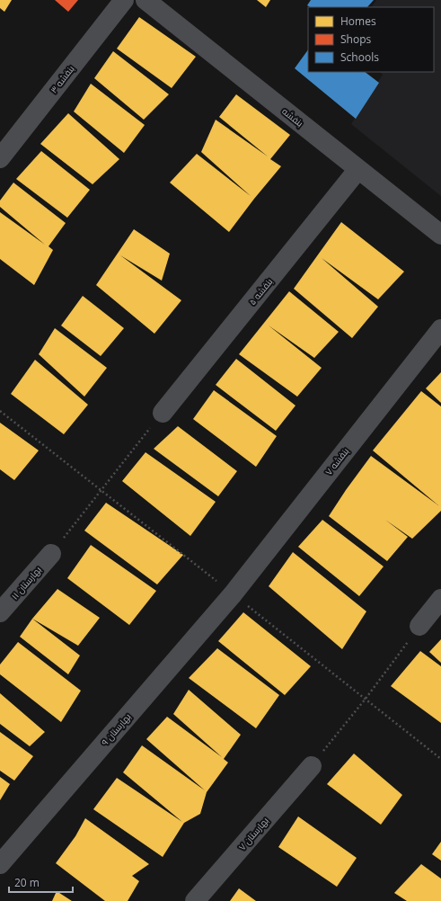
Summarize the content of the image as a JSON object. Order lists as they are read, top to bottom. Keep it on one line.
{"streets":{"street":["بنفشه ۳","بنفشه","بنفشه ۵","بنفشه ۷","بهارستان ۱۱","بهارستان ۹","بهارستان ۷"]},"crossings":[["بنفشه","بنفشه ۵"],["بنفشه ۷","بهارستان ۹"]],"legend":["Homes","Shops","Schools"],"scale_bar":"20 m"}
